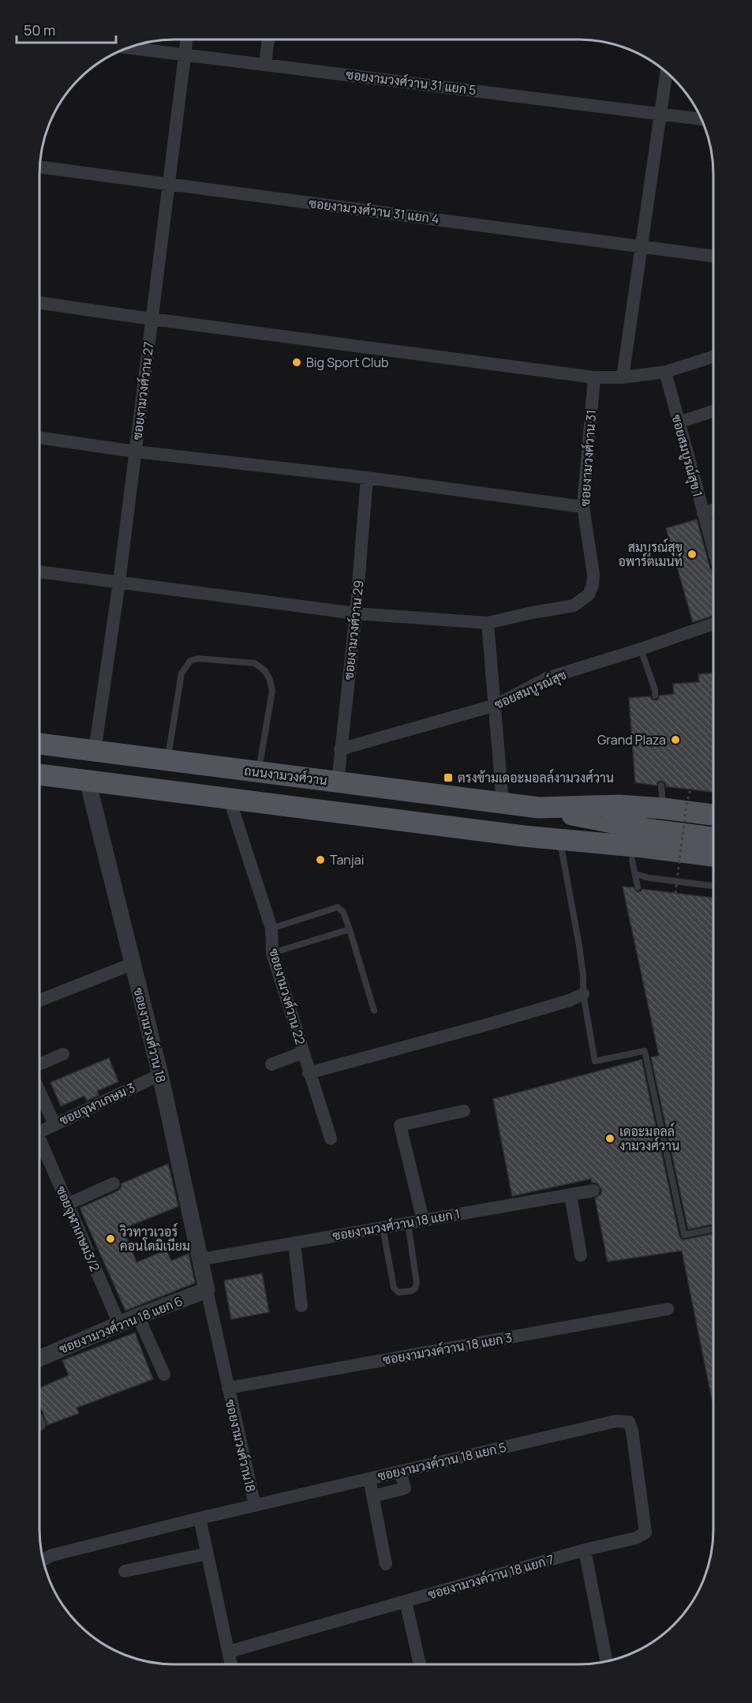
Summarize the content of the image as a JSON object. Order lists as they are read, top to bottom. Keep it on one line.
{"streets":{"main road":["ถนนงามวงศ์วาน"],"street":["ซอยงามวงศ์วาน 31 แยก 5","ซอยงามวงศ์วาน 31 แยก 4","ซอยงามวงศ์วาน 27","ซอยสมบูรณ์สุข 1","ซอยงามวงศ์วาน 31","ซอยงามวงศ์วาน 29","ซอยสมบูรณ์สุข","ซอยงามวงศ์วาน 22","ซอยงามวงศ์วาน 18","ซอยจุฬาเกษม 3","ซอยงามวงศ์วาน 18 แยก 1","ซอยจุฬาเกษม3/2","ซอยงามวงศ์วาน 18 แยก 6","ซอยงามวงค์วาน 18 แยก 3","ซอยงามวงศ์วาน18","ซอยงามวงค์วาน 18 แยก 5","ซอยงามวงค์วาน 18 แยก 7"]},"crossings":[["ซอยงามวงศ์วาน 31 แยก 5","ซอยงามวงศ์วาน 27"],["ซอยงามวงศ์วาน 31 แยก 4","ซอยงามวงศ์วาน 27"],["ซอยงามวงศ์วาน 27","ซอยงามวงศ์วาน 31"],["ซอยงามวงศ์วาน 27","ถนนงามวงศ์วาน"],["ซอยงามวงศ์วาน 31","ซอยงามวงศ์วาน 29"],["ซอยงามวงศ์วาน 29","ซอยสมบูรณ์สุข"],["ซอยงามวงศ์วาน 29","ถนนงามวงศ์วาน"],["ถนนงามวงศ์วาน","ซอยงามวงศ์วาน 22"],["ถนนงามวงศ์วาน","ซอยงามวงศ์วาน 18"],["ซอยงามวงศ์วาน 18","ซอยจุฬาเกษม 3"],["ซอยงามวงศ์วาน 18","ซอยงามวงศ์วาน 18 แยก 1"],["ซอยงามวงศ์วาน 18","ซอยงามวงศ์วาน 18 แยก 6"],["ซอยงามวงศ์วาน 18","ซอยงามวงศ์วาน18"],["ซอยจุฬาเกษม3/2","ซอยงามวงศ์วาน 18 แยก 6"],["ซอยงามวงศ์วาน 18 แยก 6","ซอยงามวงศ์วาน18"],["ซอยงามวงค์วาน 18 แยก 3","ซอยงามวงศ์วาน18"],["ซอยงามวงศ์วาน18","ซอยงามวงค์วาน 18 แยก 5"],["ซอยงามวงค์วาน 18 แยก 5","ซอยงามวงค์วาน 18 แยก 7"]],"places":{"other":["Big Sport Club","สมบูรณ์สุข อพาร์ตเมนท์","Grand Plaza","Tanjai","เดอะมอลล์ งามวงศ์วาน","วิวทาวเวอร์ คอนโดมิเนียม"],"transit":["ตรงข้ามเดอะมอลล์งามวงศ์วาน"]},"scale_bar":"50 m"}
